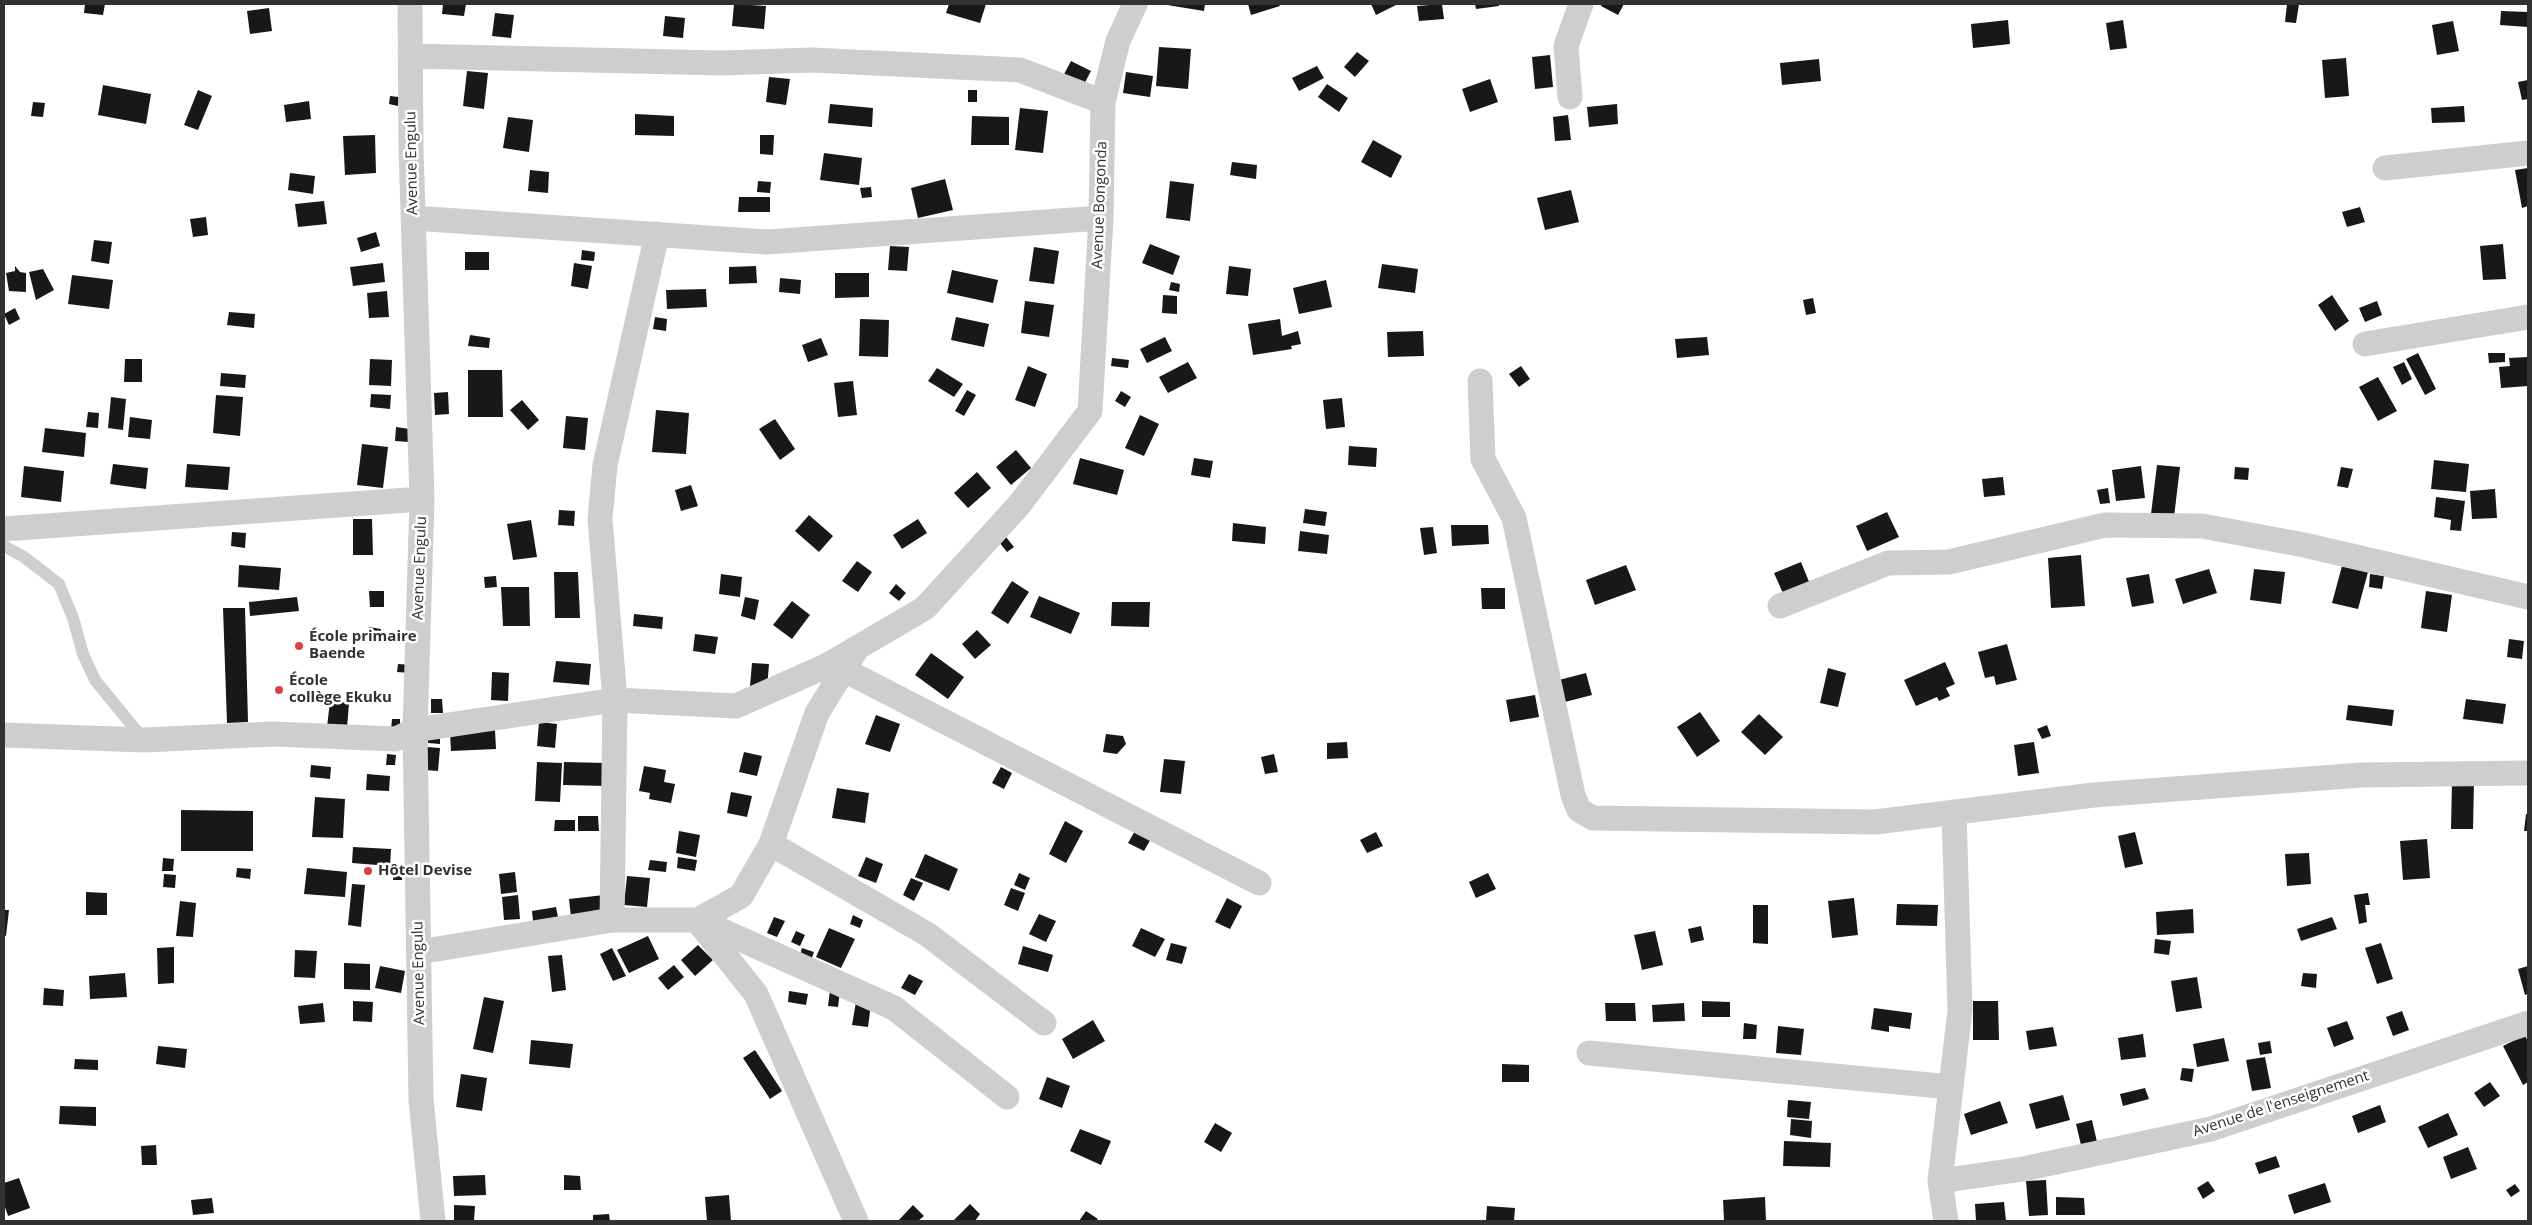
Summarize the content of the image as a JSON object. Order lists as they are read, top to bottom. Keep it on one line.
{"streets":{"street":["Avenue Engulu","Avenue Bongonda","Avenue de l'enseignement"]},"places":["École primaire Baende","École collège Ekuku","Hôtel Devise"]}
